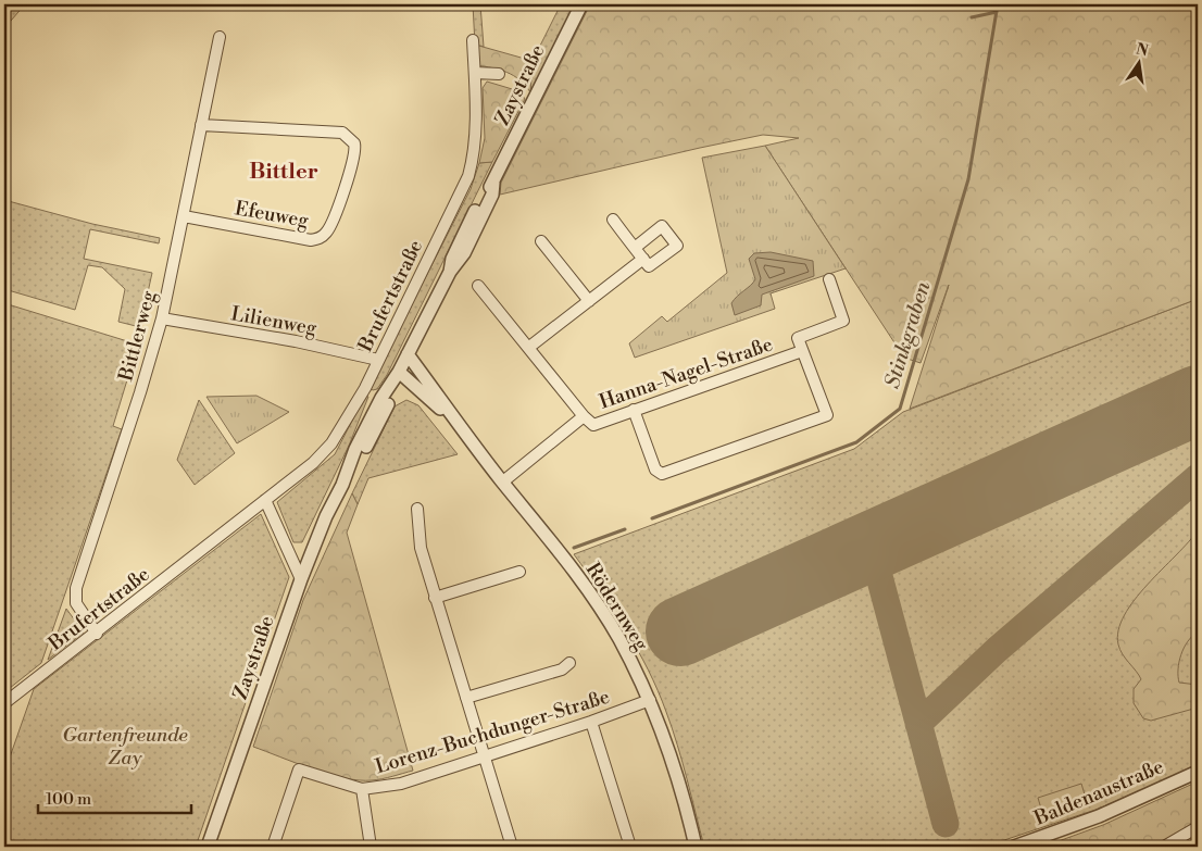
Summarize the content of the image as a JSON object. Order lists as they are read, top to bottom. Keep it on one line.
{"streets":{"street":["Zaystraße","Efeuweg","Brufertstraße","Lilienweg","Bittlerweg","Hanna-Nagel-Straße","Rödernweg","Lorenz-Buchdunger-Straße","Baldenaustraße"]},"crossings":[["Zaystraße","Rödernweg"],["Efeuweg","Bittlerweg"],["Brufertstraße","Lilienweg"],["Brufertstraße","Bittlerweg"],["Lilienweg","Bittlerweg"],["Hanna-Nagel-Straße","Rödernweg"],["Rödernweg","Lorenz-Buchdunger-Straße"]],"districts":["Bittler"],"water":["Stinkgraben"],"parks":["Gartenfreunde Zay"],"scale_bar":"100 m","north":"top"}
